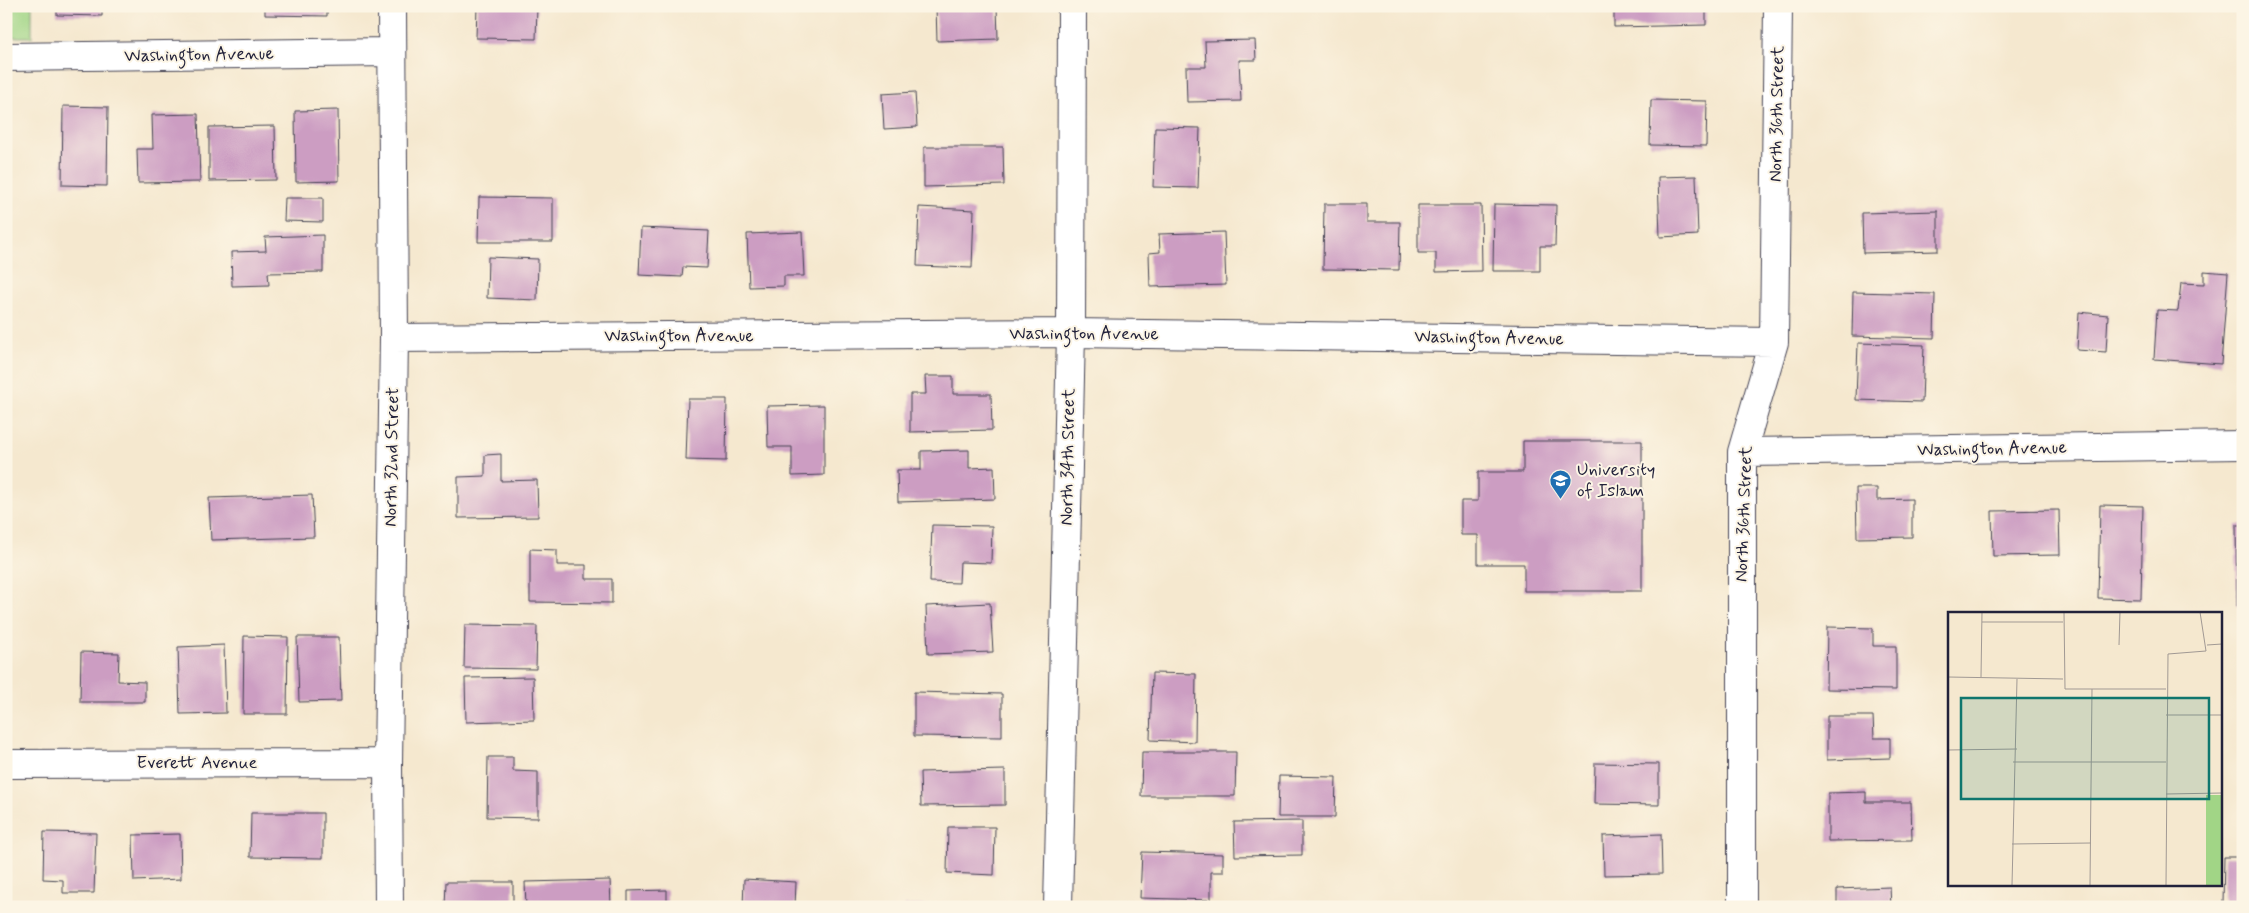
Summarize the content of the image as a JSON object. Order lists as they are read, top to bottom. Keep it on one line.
{"streets":{"street":["Washington Avenue","North 36th Street","North 32nd Street","North 34th Street","Everett Avenue"]},"crossings":[["Washington Avenue","North 36th Street"],["Washington Avenue","North 32nd Street"],["Washington Avenue","North 34th Street"],["North 32nd Street","Everett Avenue"]],"places":{"school or university":["University of Islam"]}}
